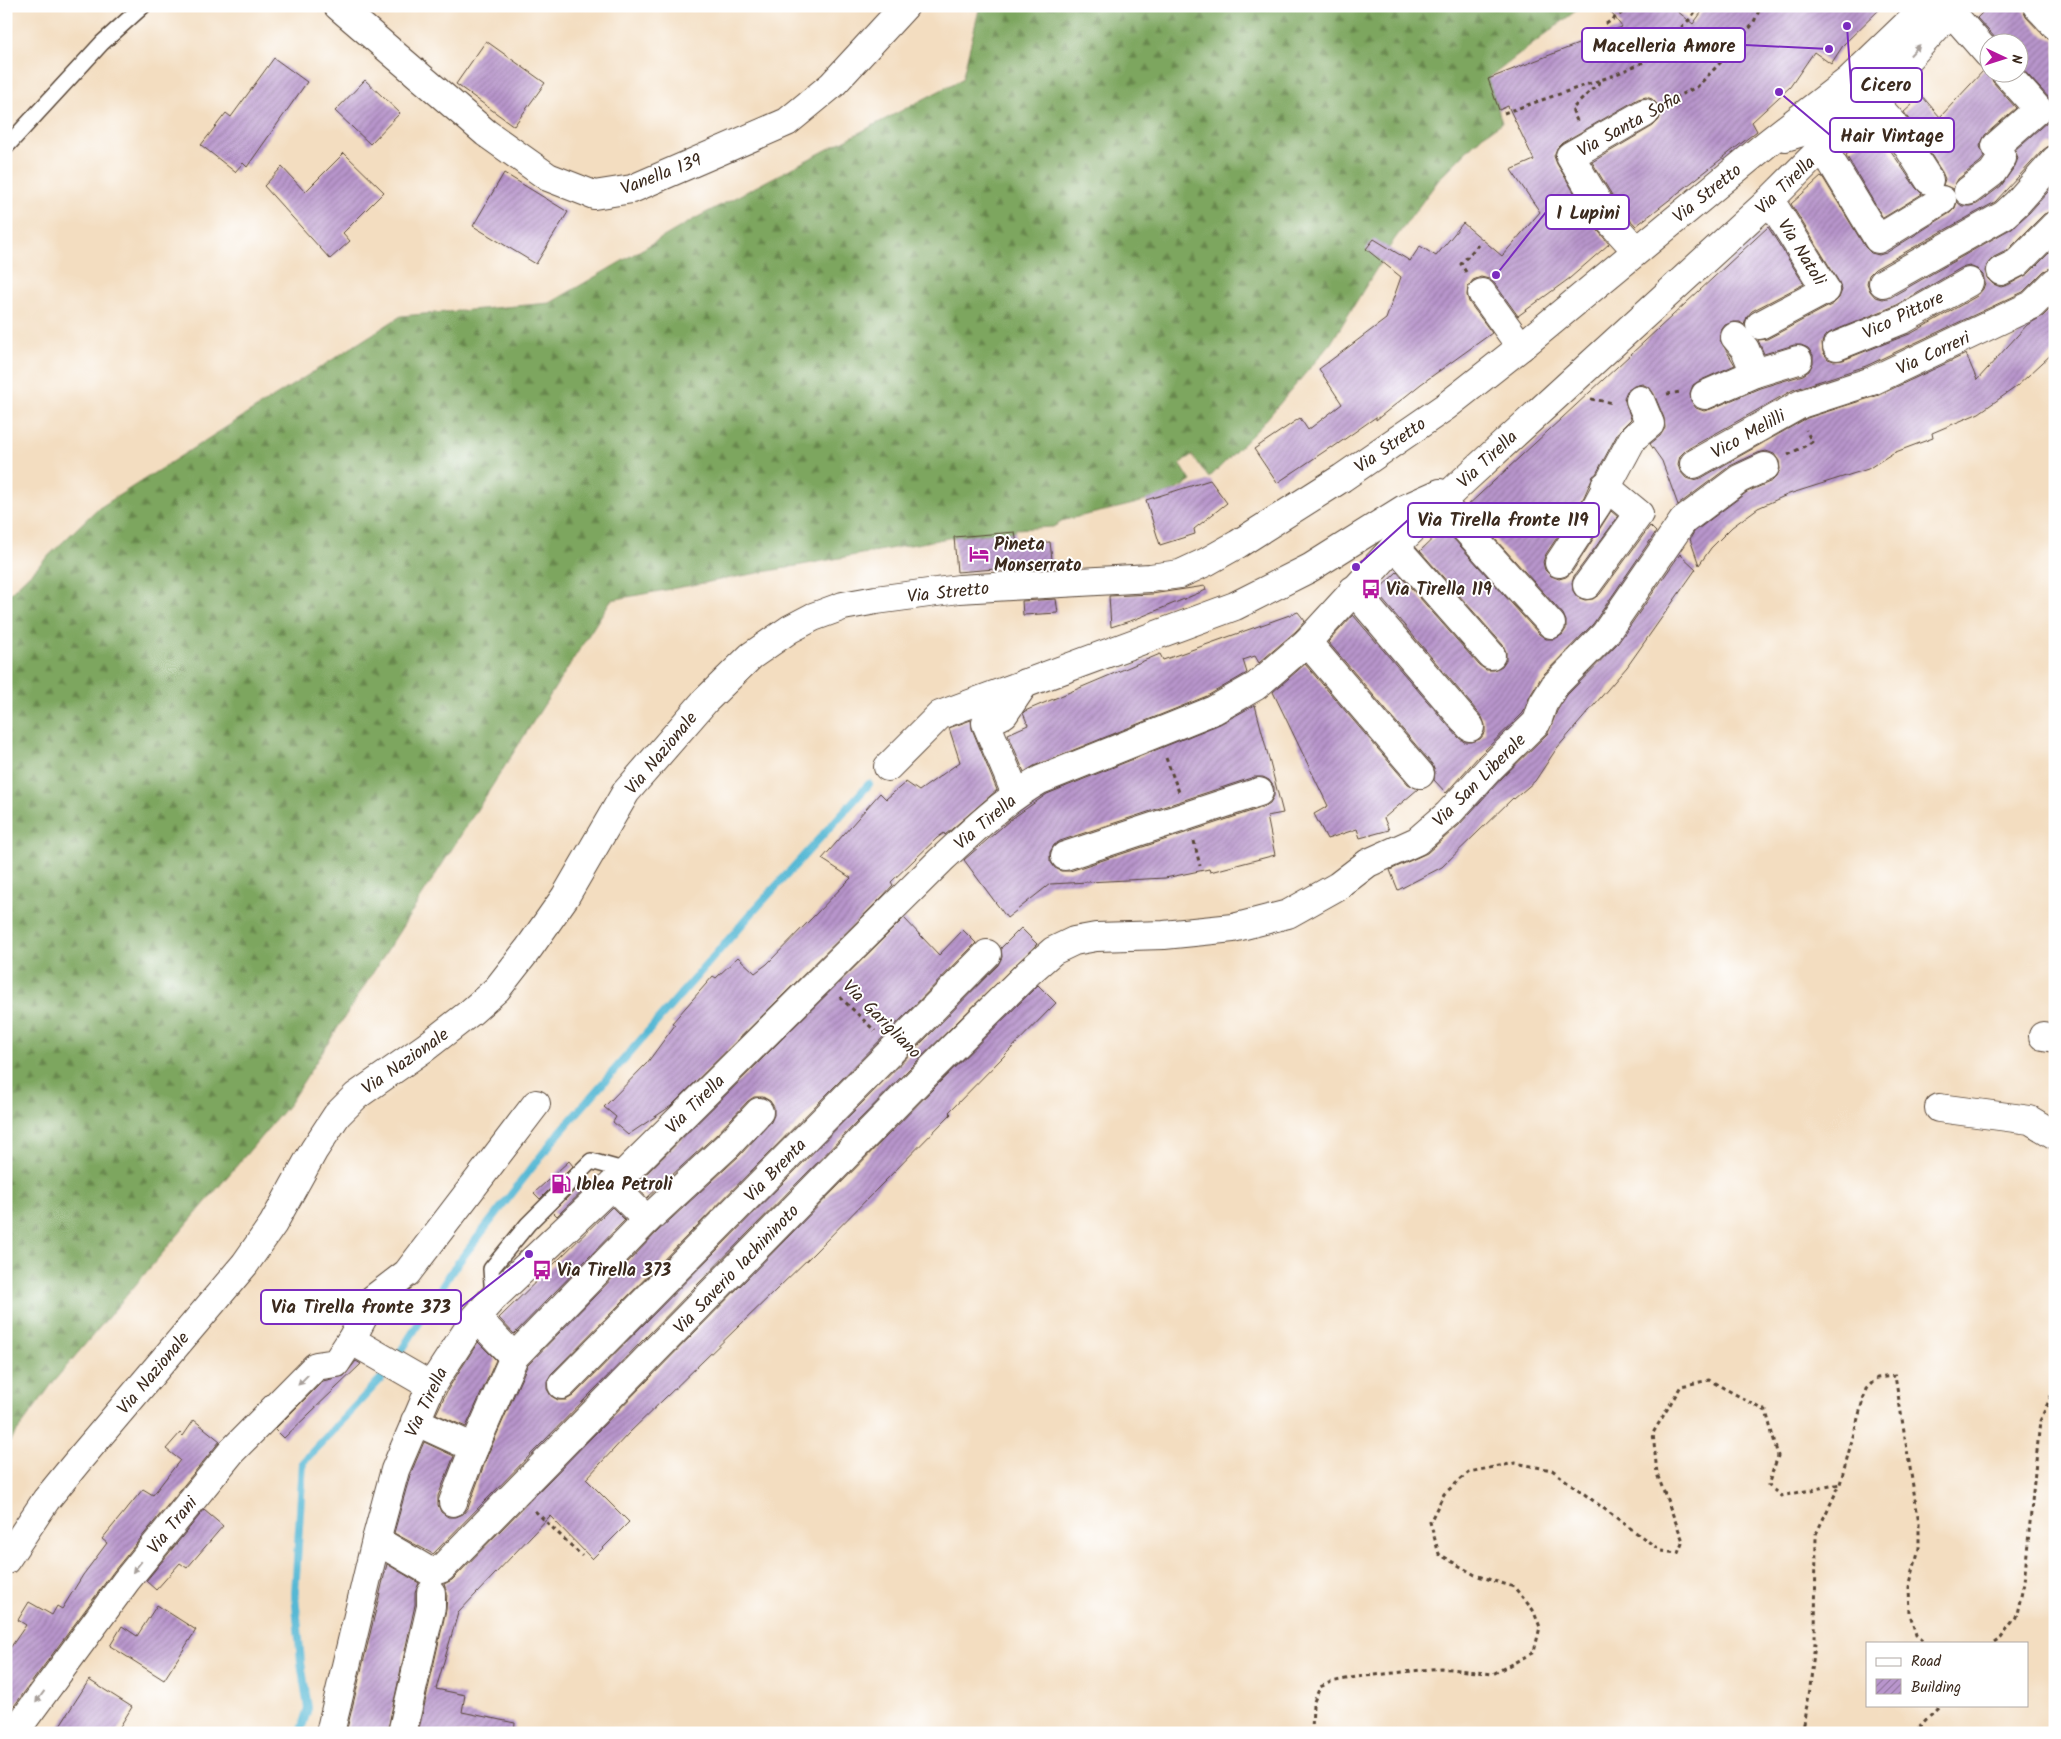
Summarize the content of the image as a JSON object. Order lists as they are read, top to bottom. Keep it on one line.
{"streets":{"street":["Via Santa Sofia","Vanella 139","Via Tirella","Via Stretto","Via Natoli","Vico Pittore","Via Correri","Vico Melilli","Via Nazionale","Via San Liberale","Via Brenta","Via Saverio Iachininoto","Via Trani"],"path":["Via Garigliano"]},"crossings":[["Via Santa Sofia","Via Stretto"],["Via Tirella","Via Natoli"],["Via Tirella","Via Garigliano"],["Via Tirella","Via Saverio Iachininoto"],["Via Stretto","Via Nazionale"],["Via Correri","Vico Melilli"],["Via San Liberale","Via Saverio Iachininoto"],["Via Garigliano","Via Brenta"]],"one_way":["Via Trani"],"places":{"other":["Cicero","Macelleria Amore","Hair Vintage","I Lupini","Via Tirella fronte 119","Via Tirella fronte 373"],"hotel":["Pineta Monserrato"],"bus stop":["Via Tirella 119","Via Tirella 373"],"fuel station":["Iblea Petroli"]},"legend":["Road","Building"],"north":"right"}
